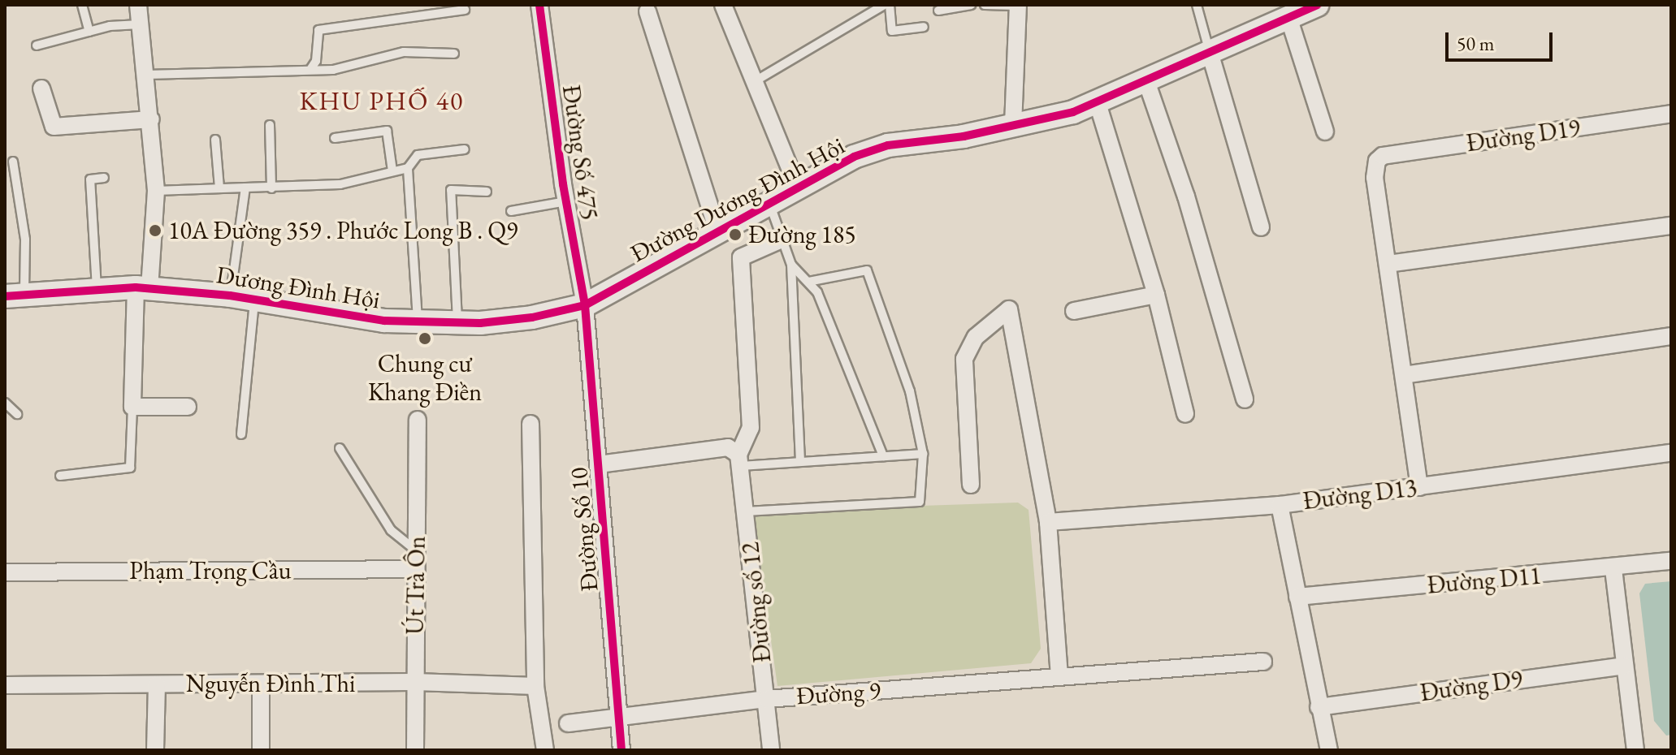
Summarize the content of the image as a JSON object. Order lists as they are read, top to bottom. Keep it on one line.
{"streets":{"street":["Đường D19","Đường Số 475","Đường Dương Đình Hội","Dương Đình Hội","Đường D13","Đường Số 10","Phạm Trọng Cầu","Đường D11","Út Trà Ôn","Đường số 12","Nguyễn Đình Thi","Đường D9","Đường 9"]},"crossings":[["Đường Số 475","Đường Dương Đình Hội"],["Đường Số 475","Dương Đình Hội"],["Đường Số 475","Đường Số 10"],["Đường Dương Đình Hội","Dương Đình Hội"],["Đường Dương Đình Hội","Đường Số 10"],["Dương Đình Hội","Đường Số 10"],["Đường Số 10","Đường 9"],["Phạm Trọng Cầu","Út Trà Ôn"],["Út Trà Ôn","Nguyễn Đình Thi"],["Đường số 12","Đường 9"]],"districts":["KHU PHỐ 40"],"places":["10A Đường 359 . Phước Long B . Q9","Đường 185","Chung cư Khang Điền"],"scale_bar":"50 m"}
